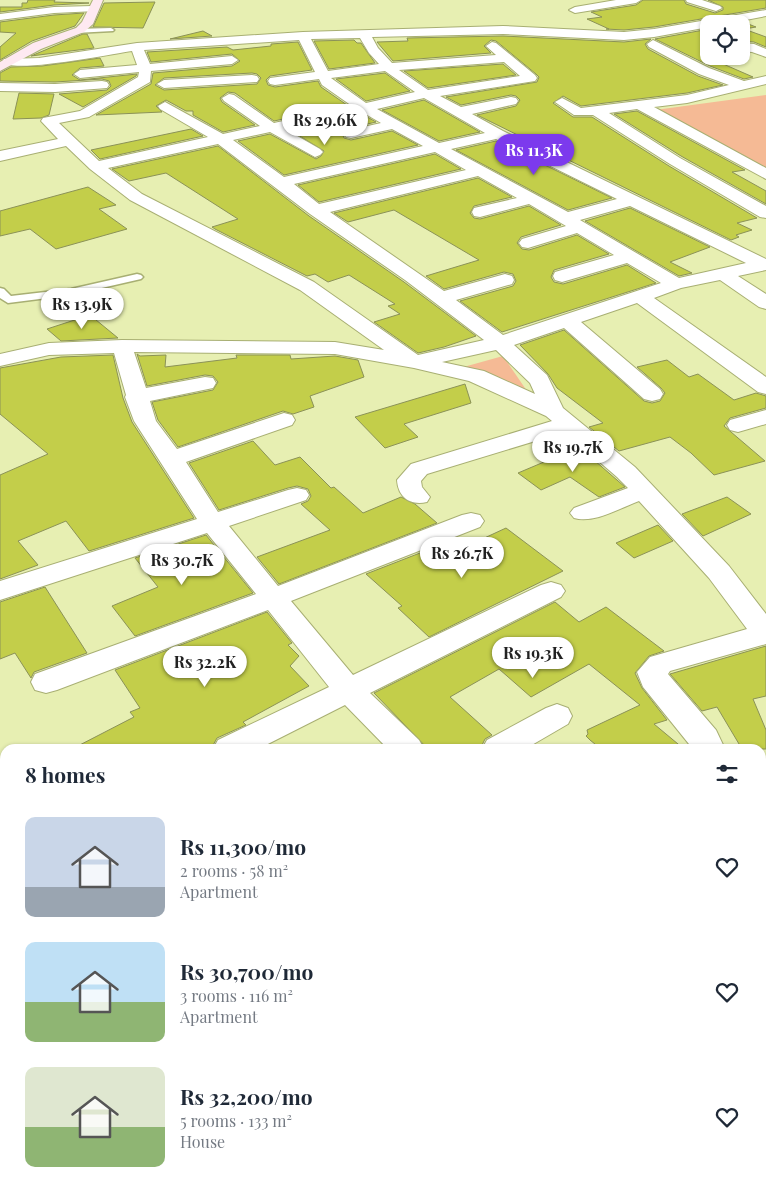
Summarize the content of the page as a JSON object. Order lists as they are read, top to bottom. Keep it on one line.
{"page":{"price":["Rs 29.6K","Rs 11.3K","Rs 13.9K","Rs 19.7K","Rs 26.7K","Rs 30.7K","Rs 19.3K","Rs 32.2K"],"heading":"8 homes","list":[{"name":"Rs 11,300/mo","note":"2 rooms · 58 m² · Apartment"},{"name":"Rs 30,700/mo","note":"3 rooms · 116 m² · Apartment"},{"name":"Rs 32,200/mo","note":"5 rooms · 133 m² · House"}]}}
